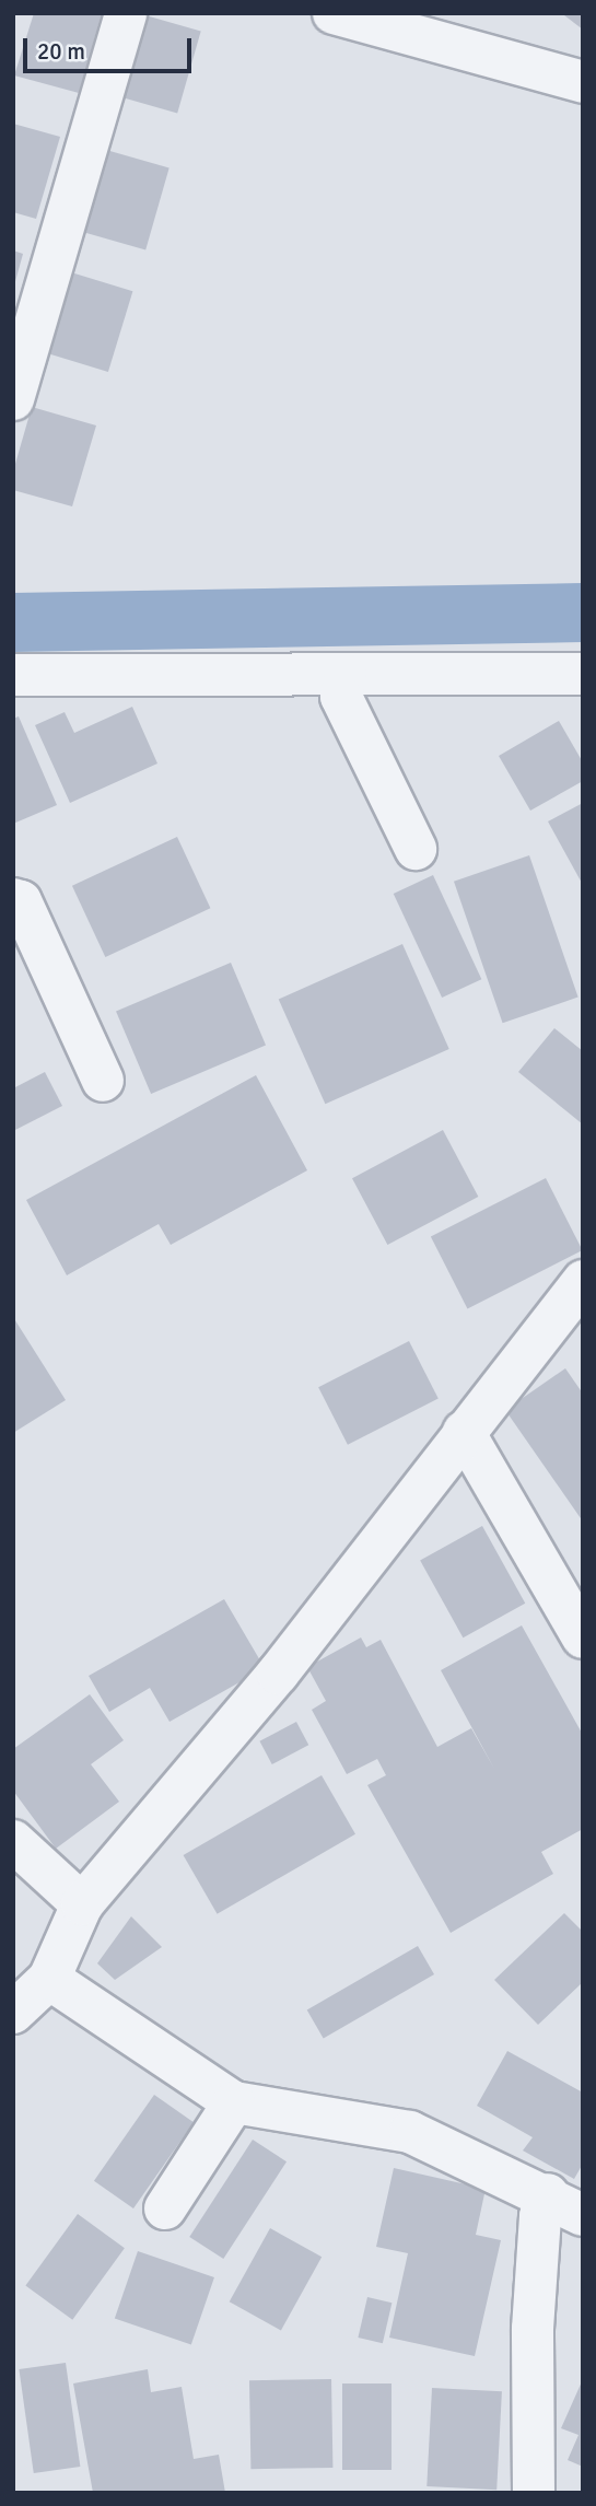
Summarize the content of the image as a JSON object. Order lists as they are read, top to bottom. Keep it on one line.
{"scale_bar":"20 m"}
